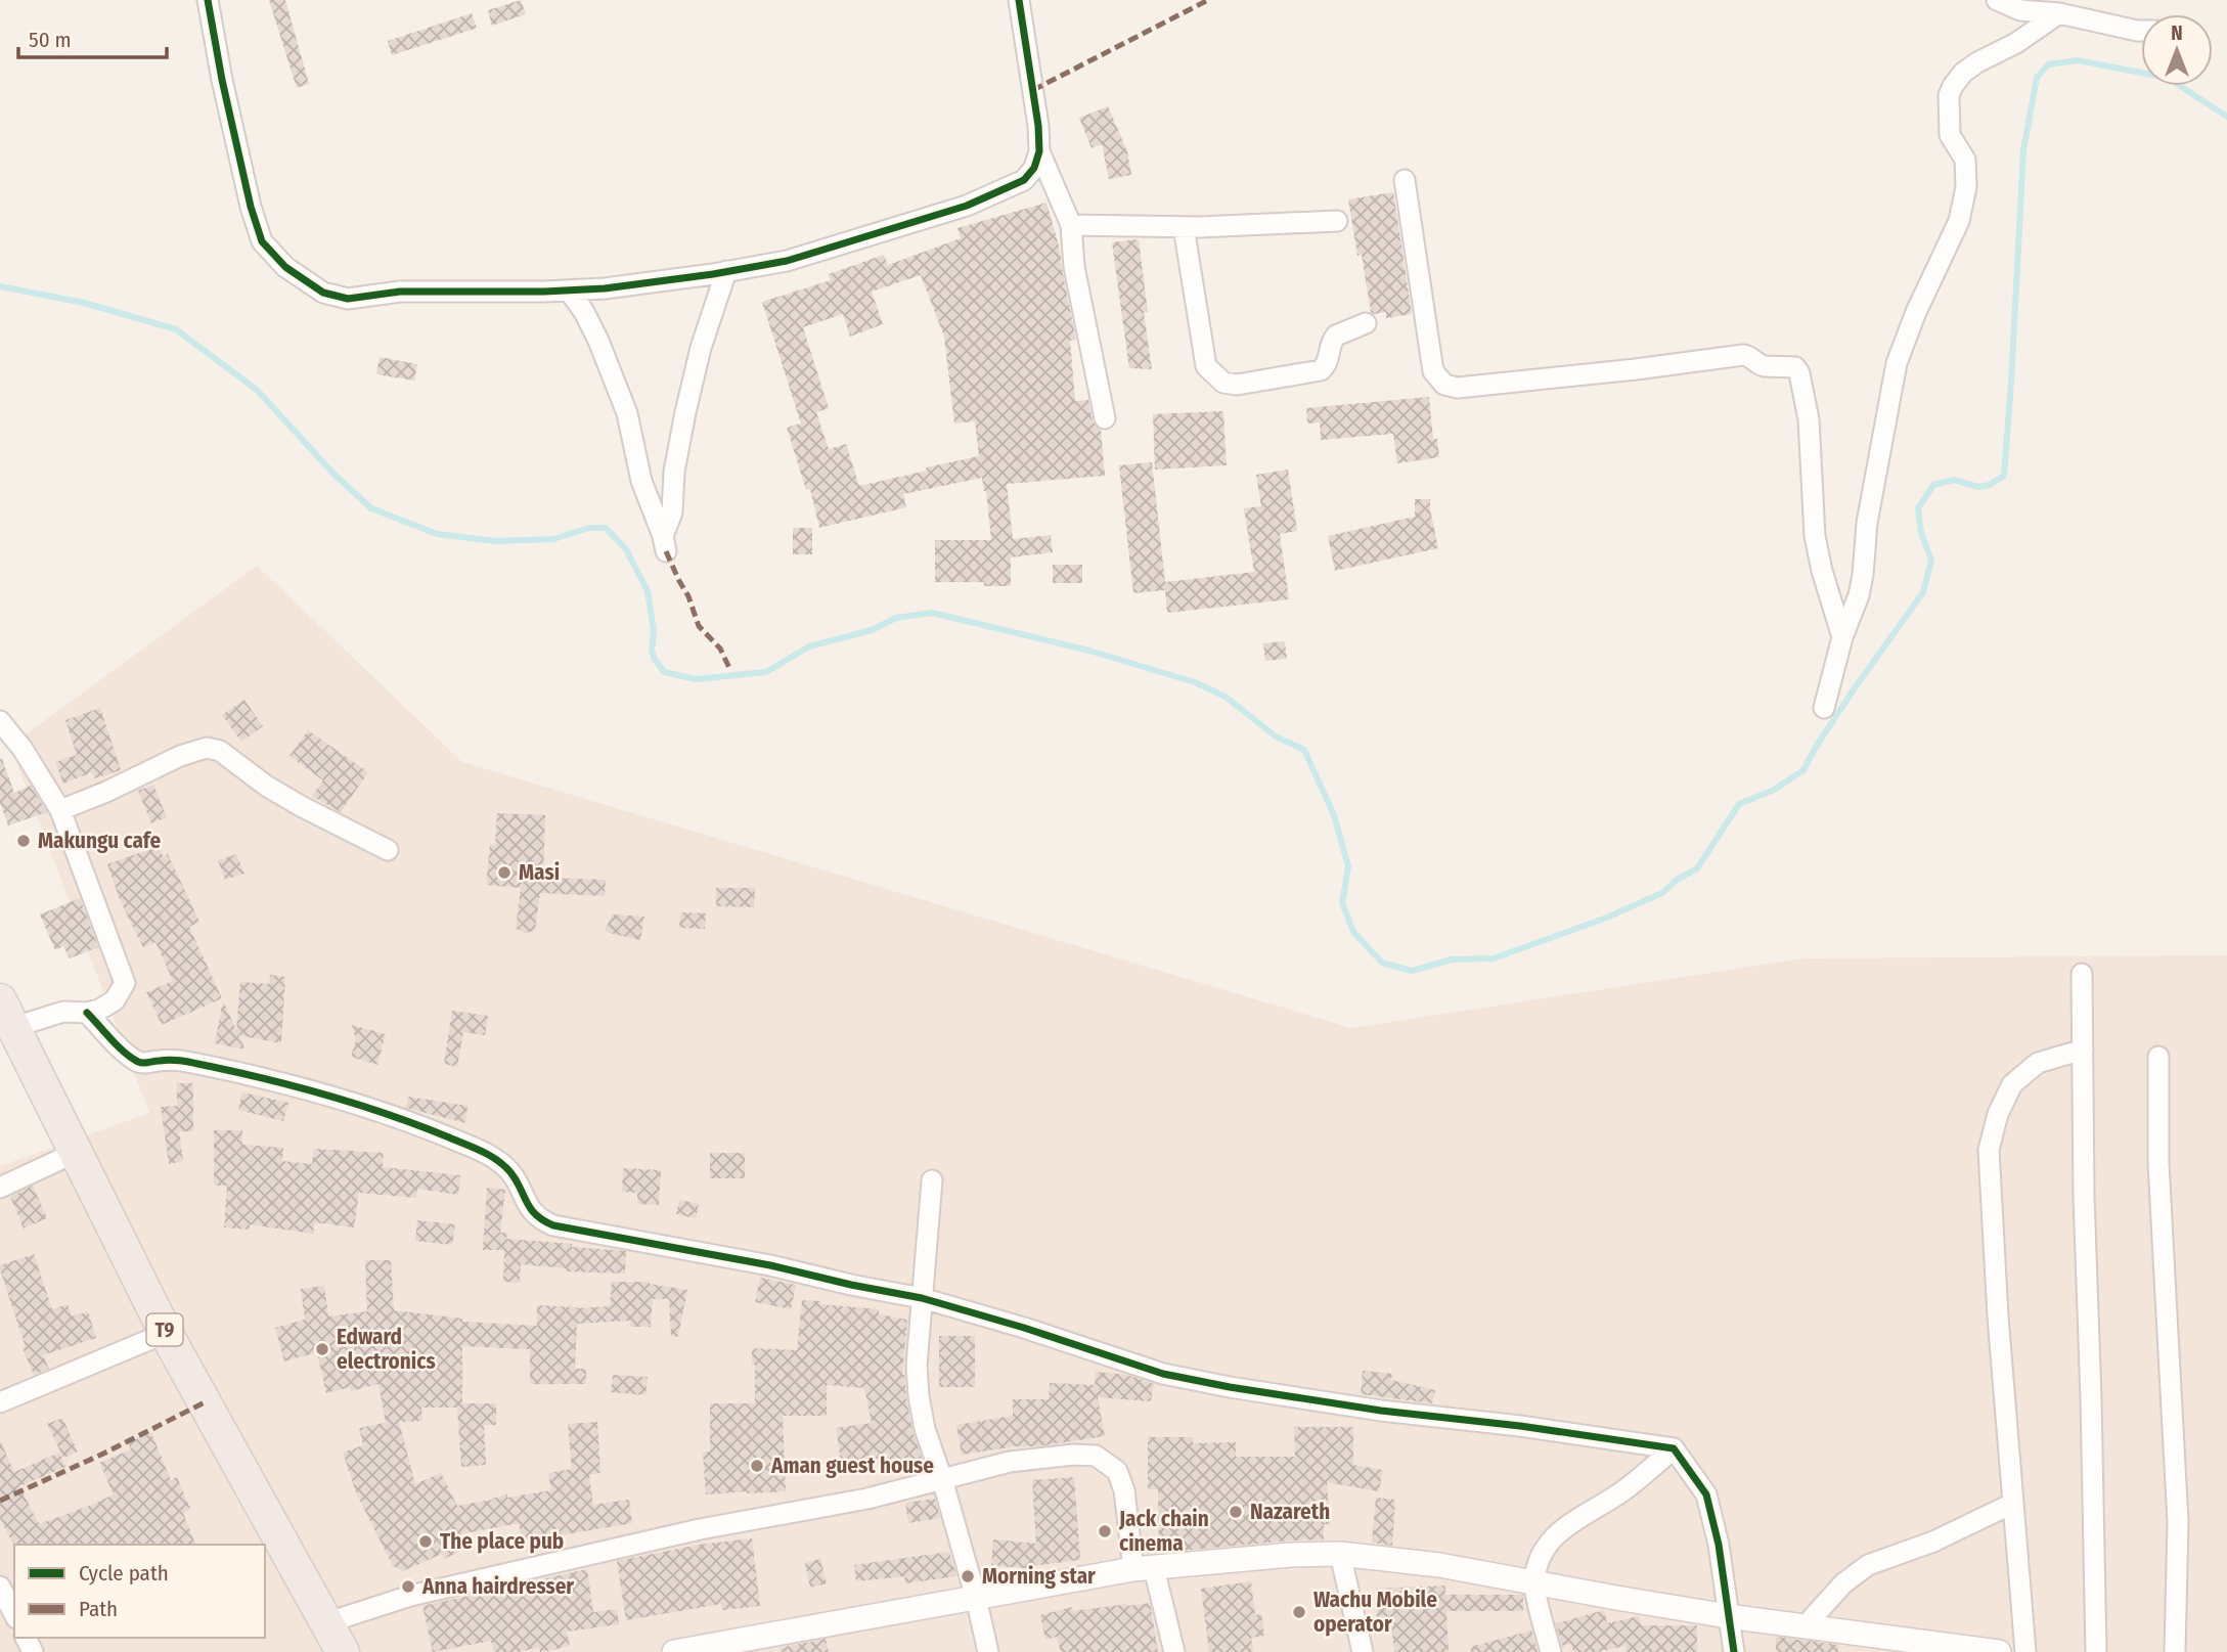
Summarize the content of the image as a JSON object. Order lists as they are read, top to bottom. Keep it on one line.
{"streets":{"highway":["T9"]},"places":["Makungu cafe","Masi","Edward electronics","Aman guest house","Nazareth","Jack chain cinema","The place pub","Morning star","Anna hairdresser","Wachu Mobile operator"],"legend":["Cycle path","Path"],"scale_bar":"50 m","north":"top"}
